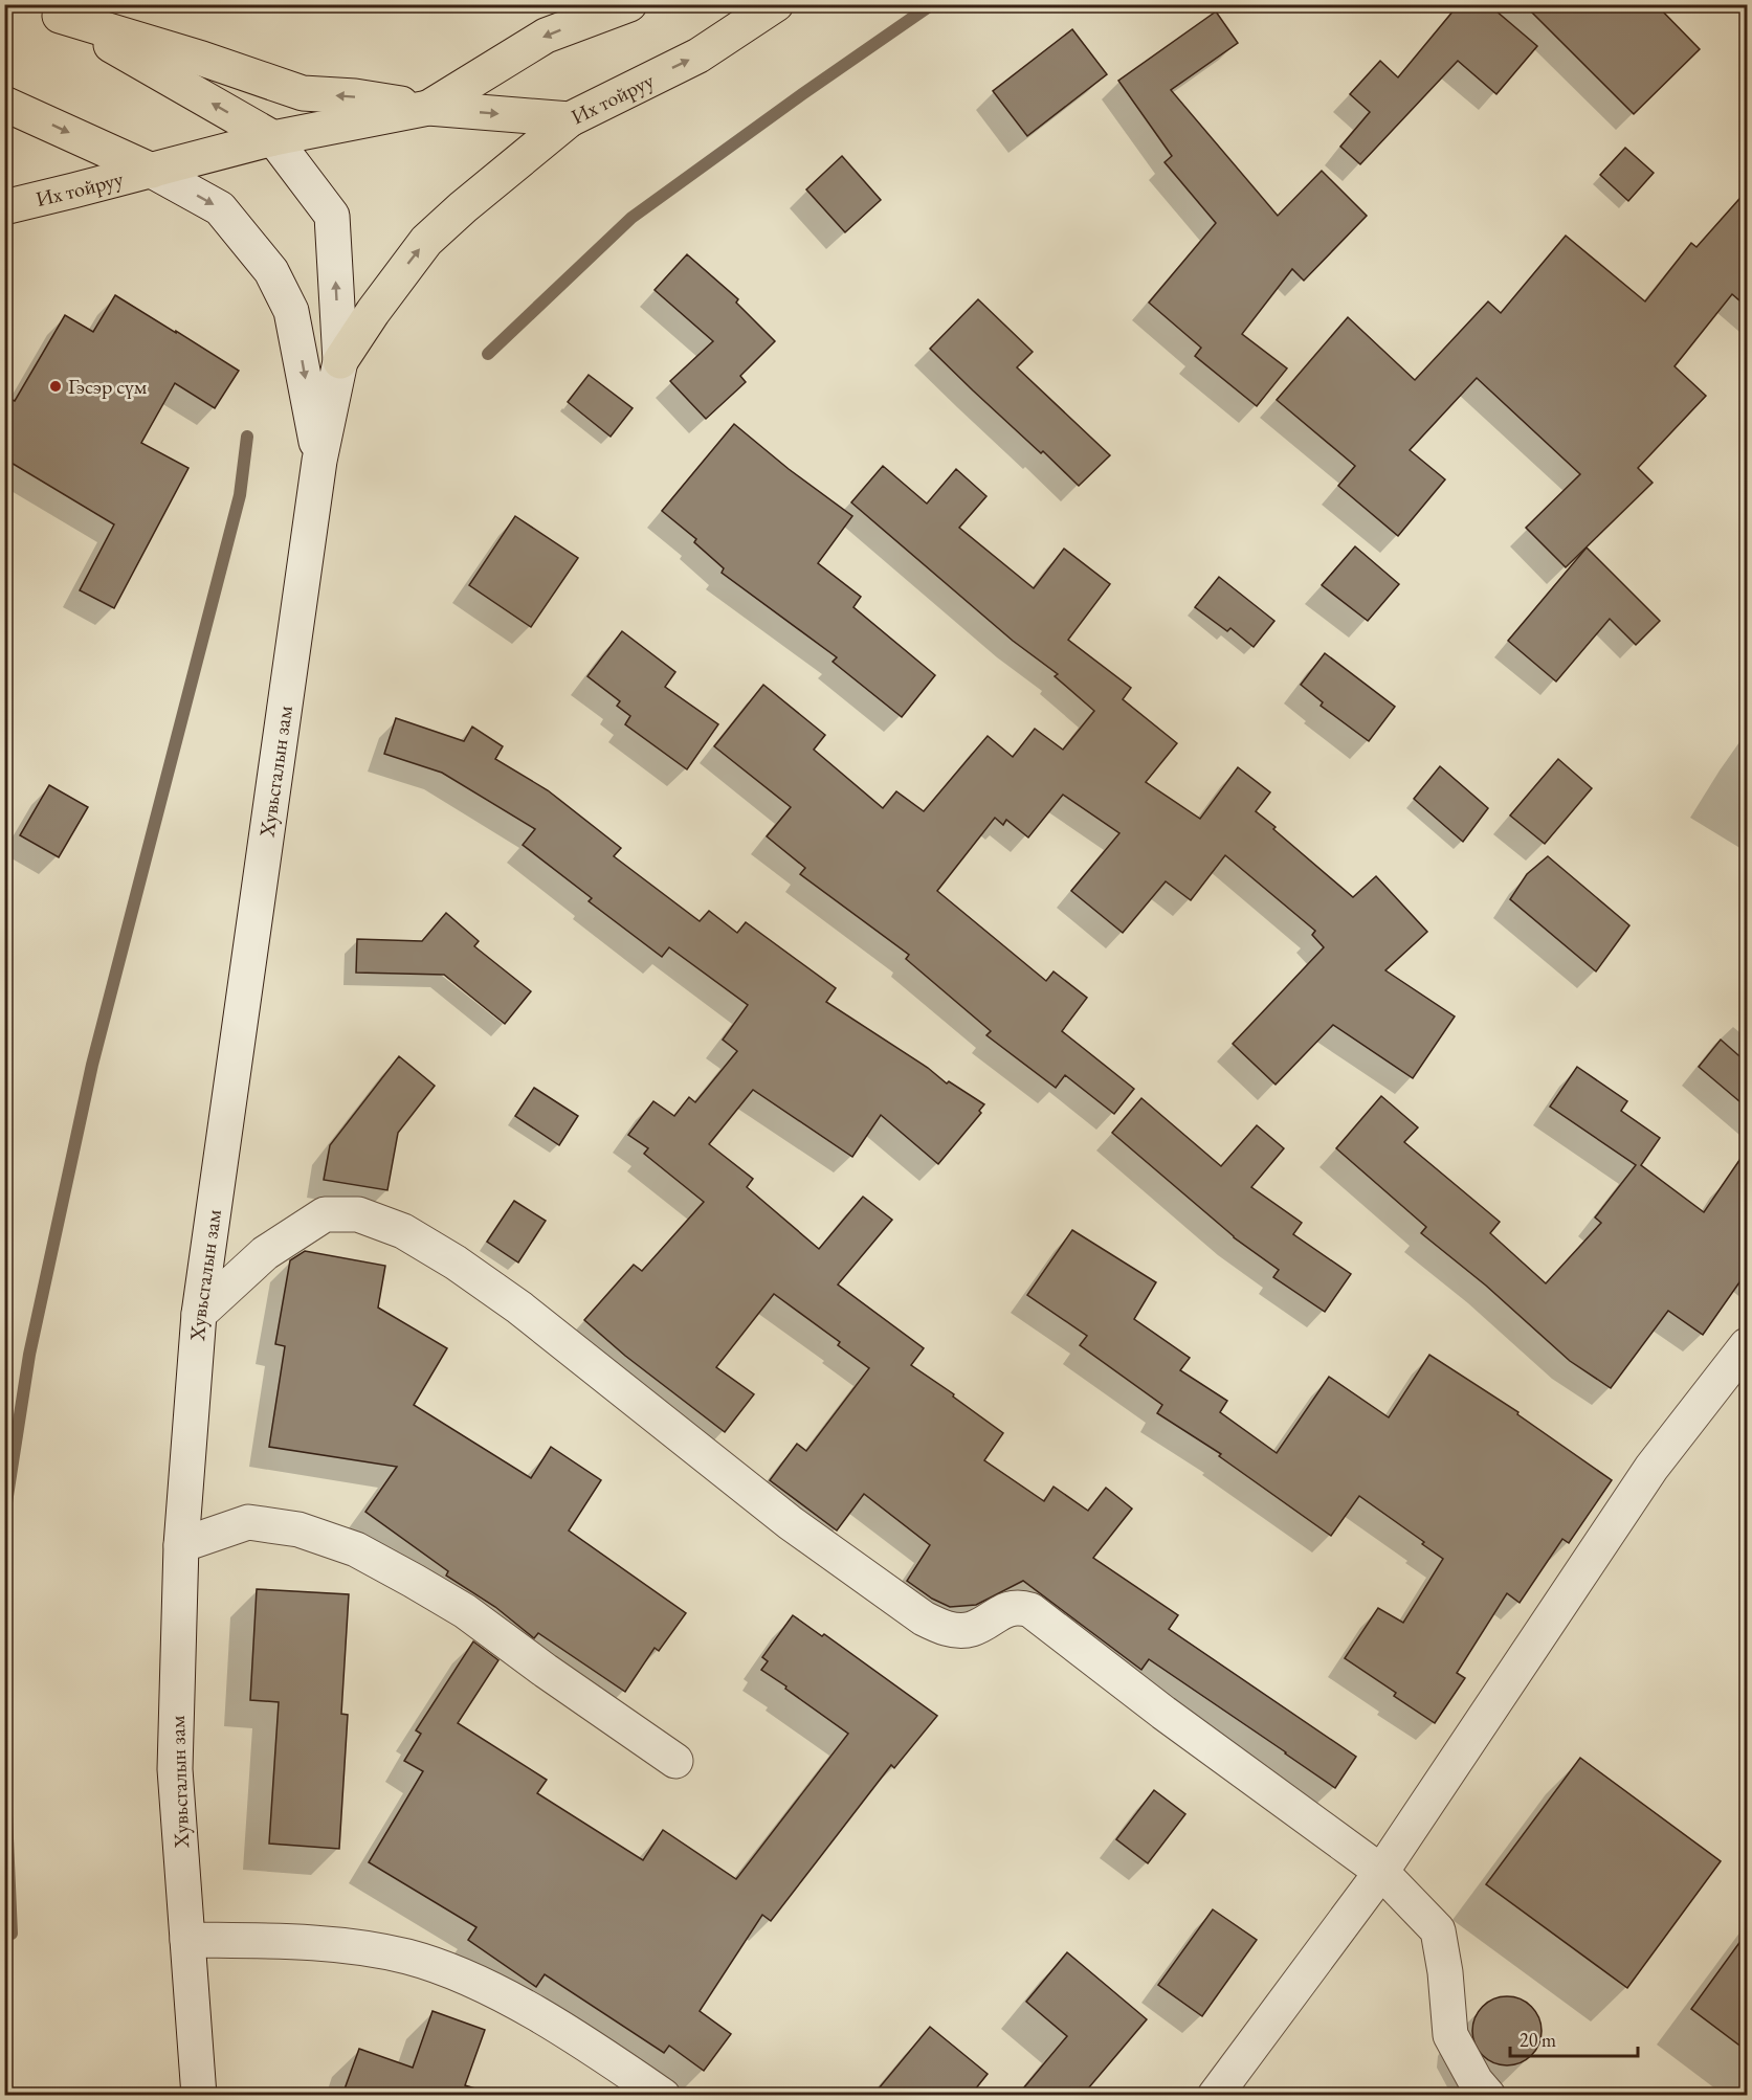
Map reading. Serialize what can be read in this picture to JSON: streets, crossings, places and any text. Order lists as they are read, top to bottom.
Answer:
{
  "streets": {
    "main road": ["Их тойруу"],
    "street": ["Хувьсгалын зам"]
  },
  "places": ["Гэсэр сүм"],
  "scale_bar": "20 m"
}
